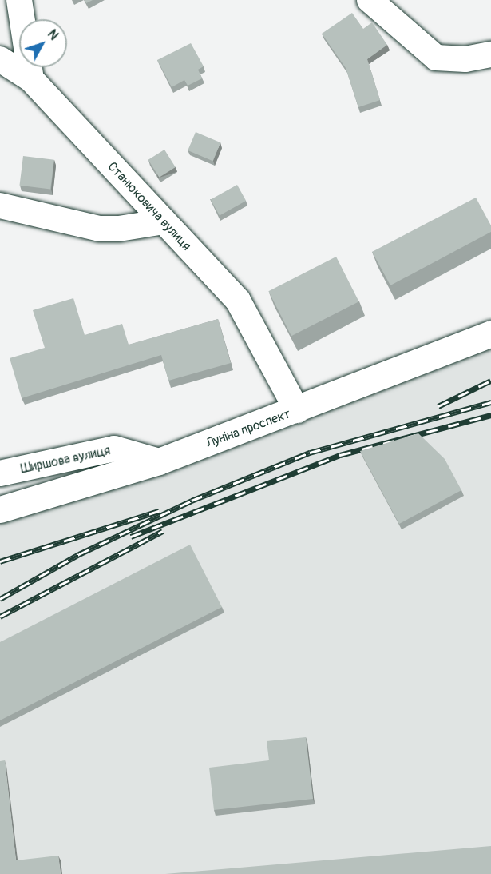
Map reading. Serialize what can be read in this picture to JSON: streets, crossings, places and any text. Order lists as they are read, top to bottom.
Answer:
{
  "streets": {
    "street": ["Станюковича вулиця", "Луніна проспект", "Ширшова вулиця"]
  },
  "crossings": [
    ["Станюковича вулиця", "Луніна проспект"],
    ["Луніна проспект", "Ширшова вулиця"]
  ],
  "north": "top right"
}
